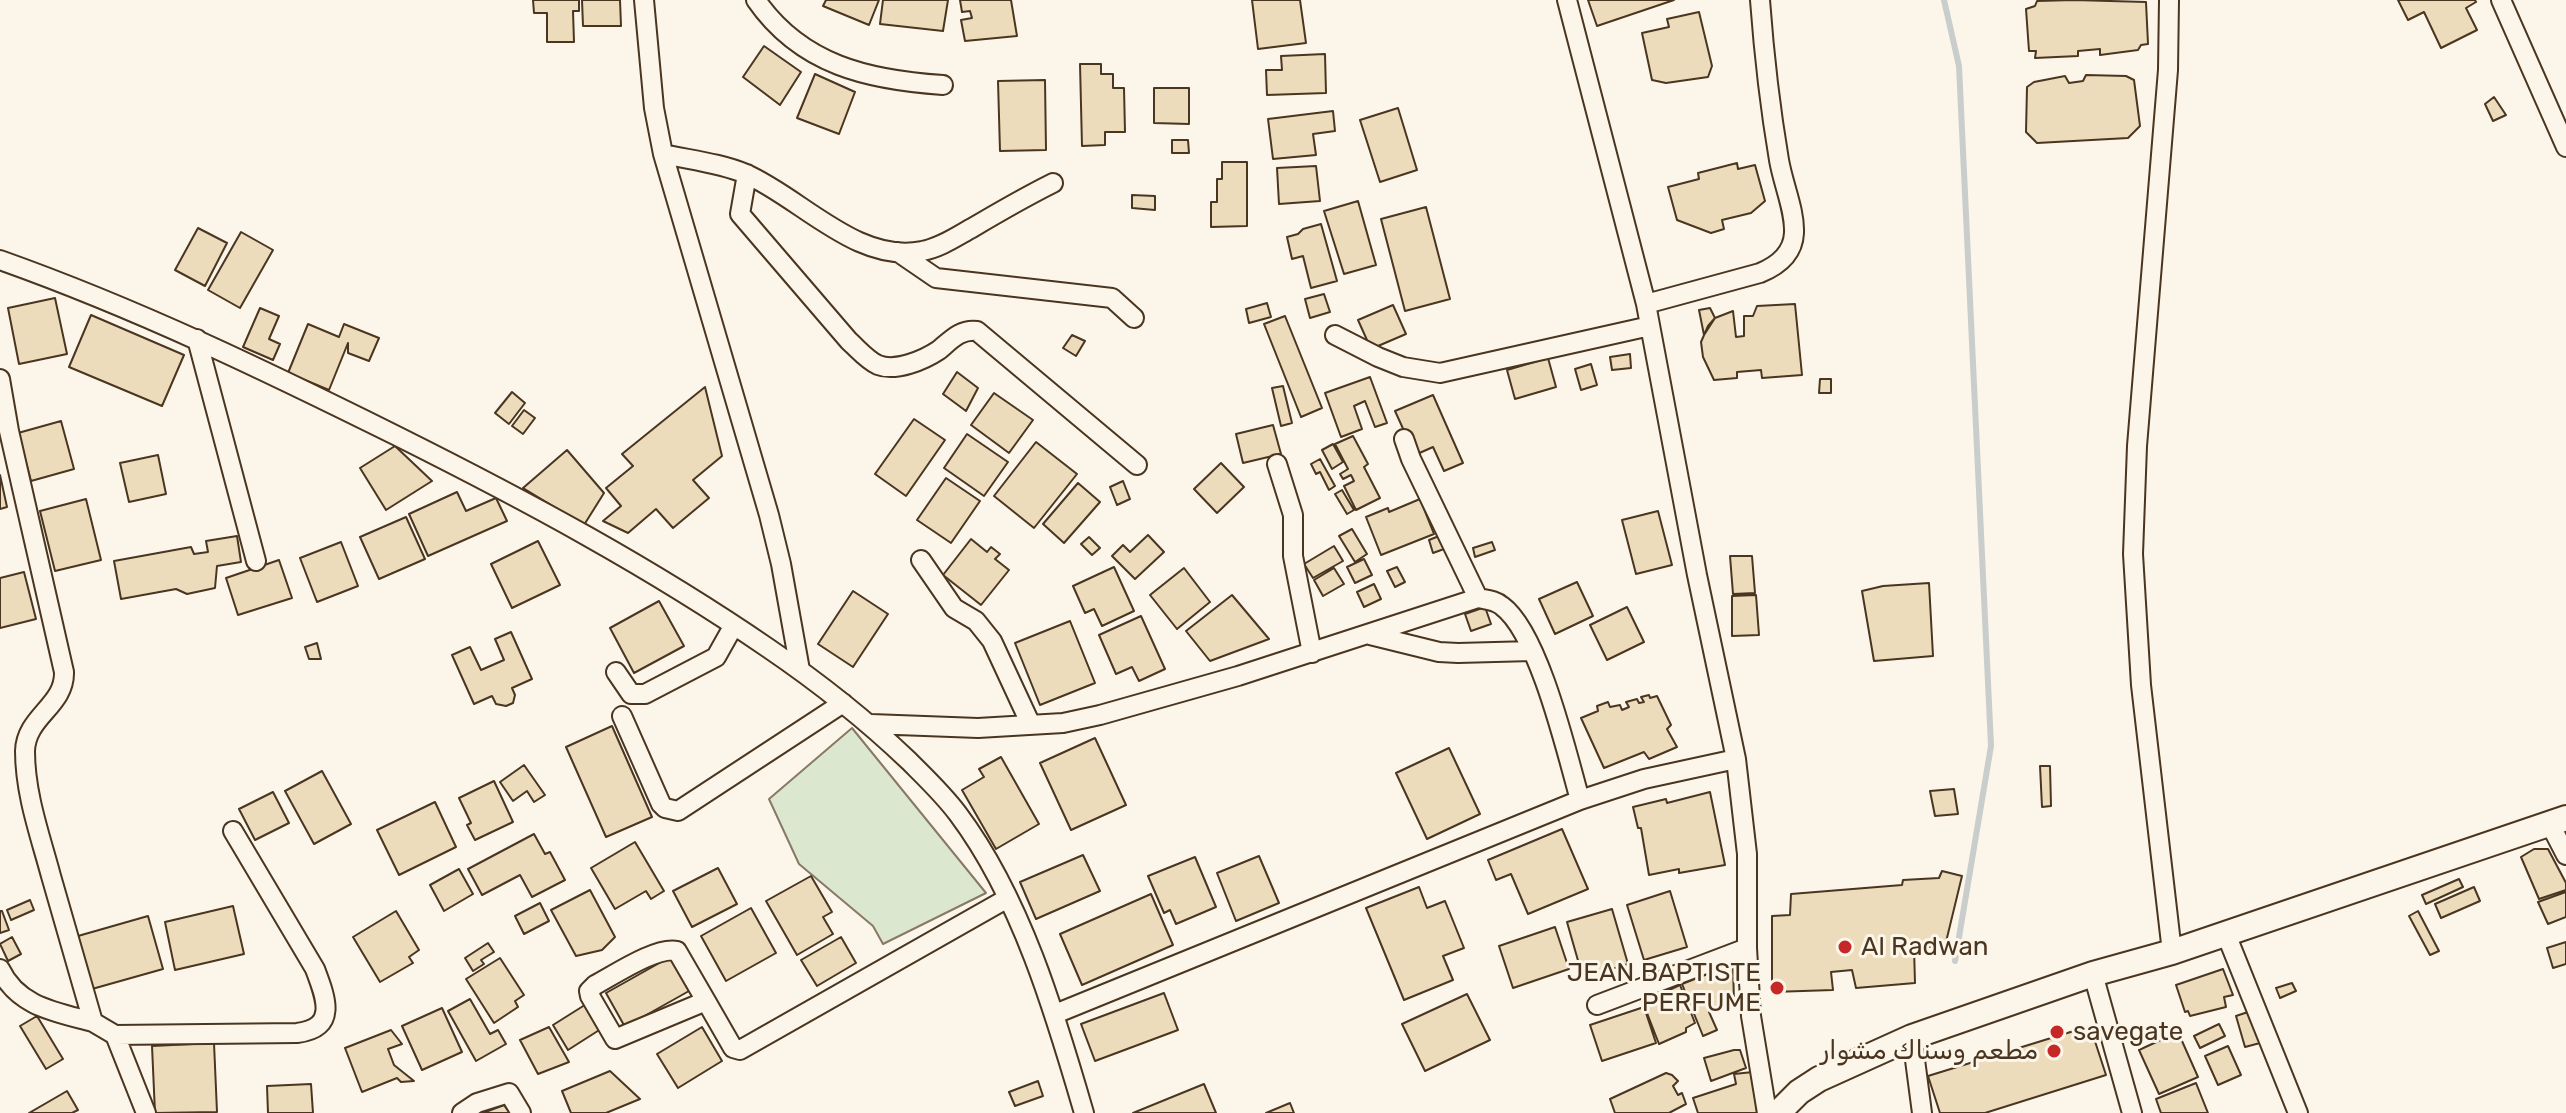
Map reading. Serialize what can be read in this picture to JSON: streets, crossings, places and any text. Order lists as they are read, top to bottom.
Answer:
{
  "places": [
    "Al Radwan",
    "JEAN BAPTISTE PERFUME",
    "savegate",
    "مطعم وسناك مشوار"
  ]
}
